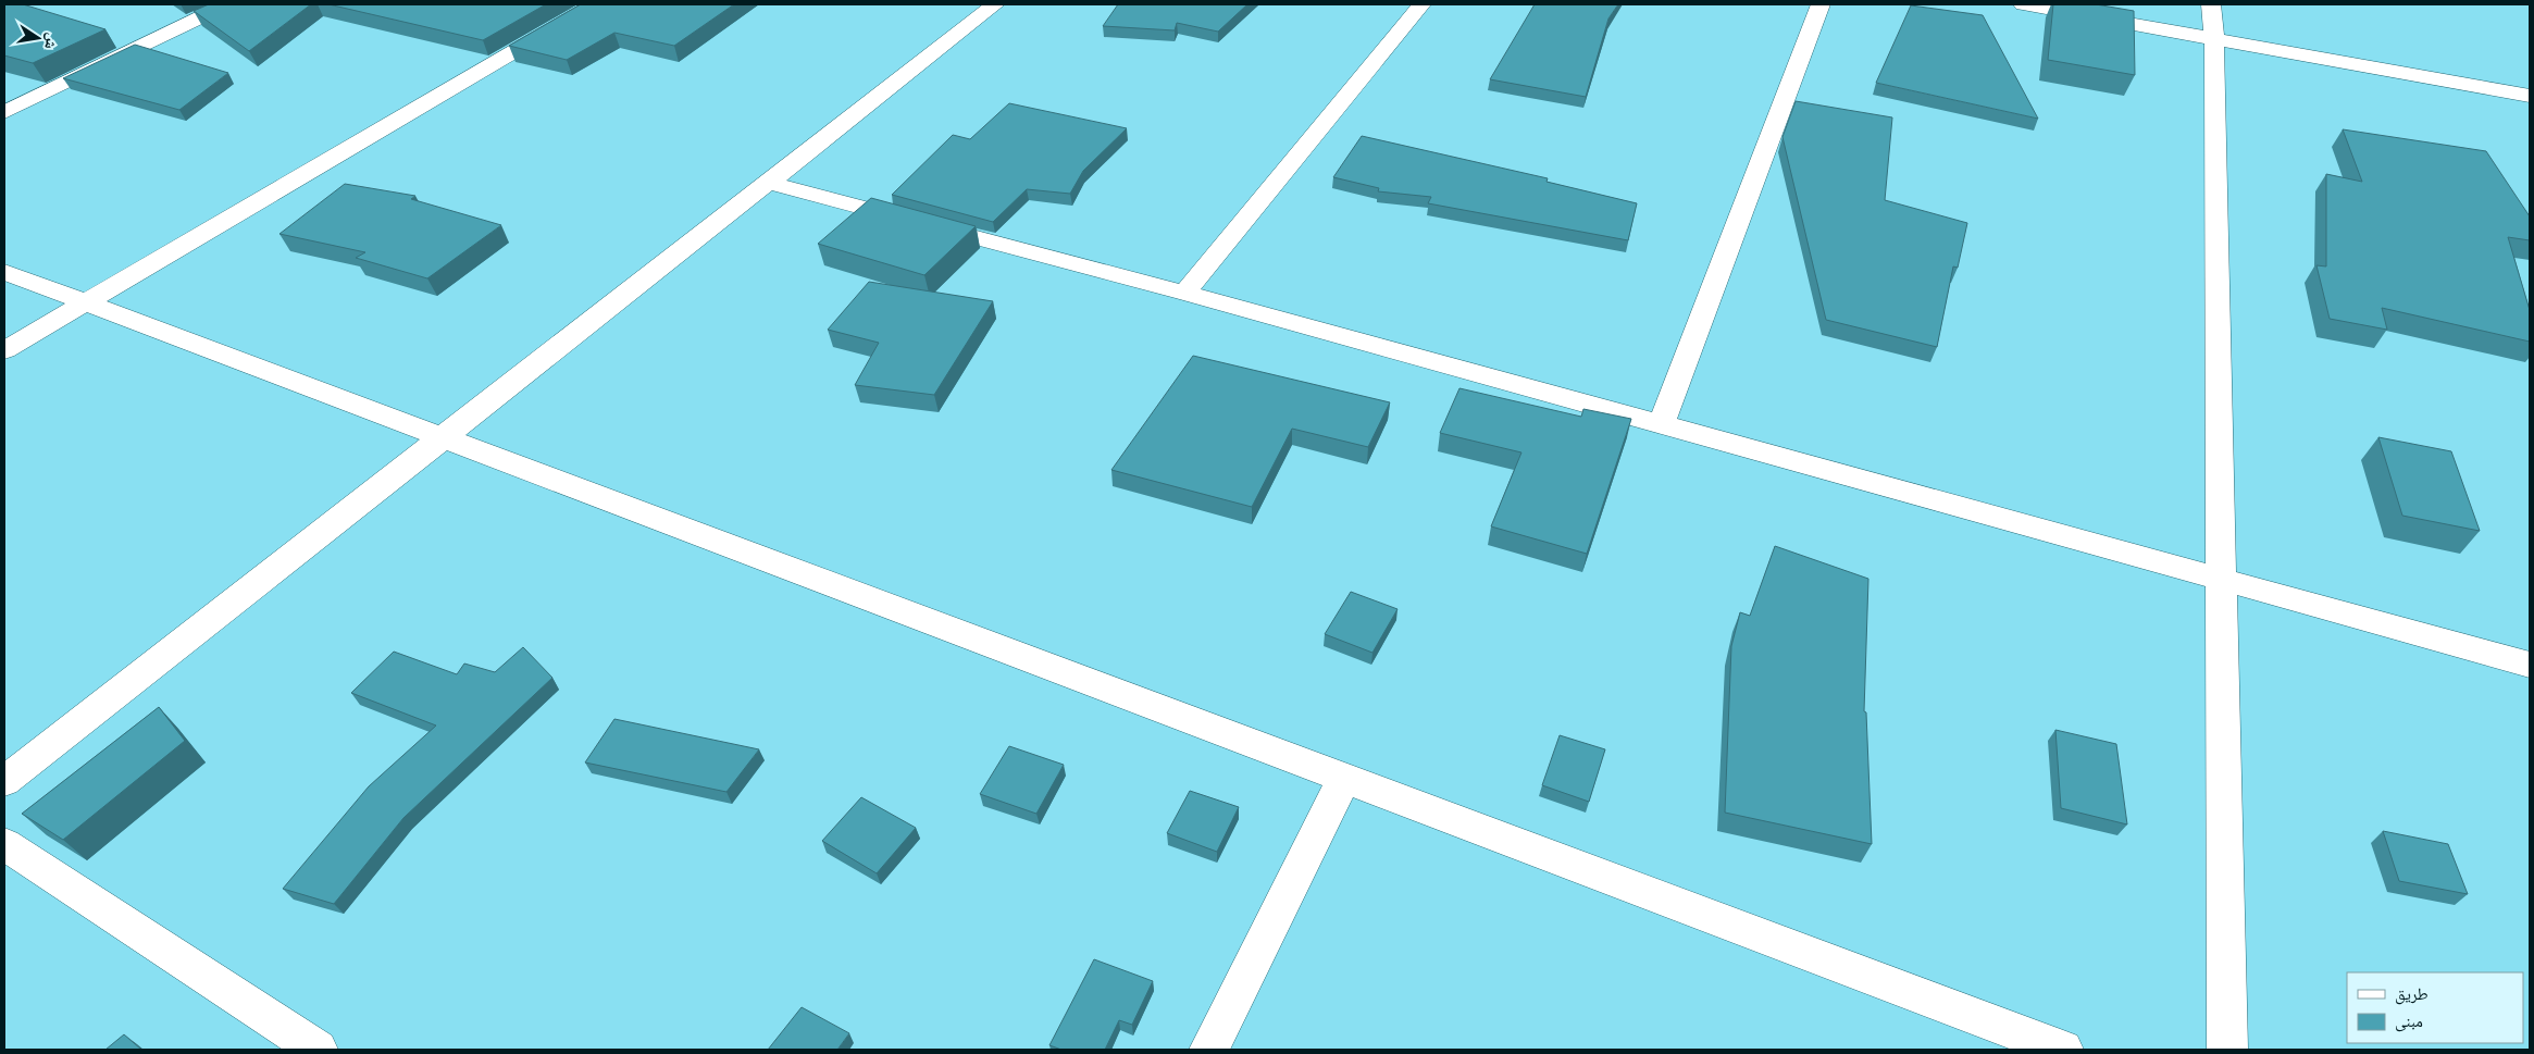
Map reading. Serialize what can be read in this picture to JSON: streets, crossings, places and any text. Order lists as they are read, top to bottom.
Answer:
{
  "legend": ["طريق", "مبنى"],
  "north": "right"
}
